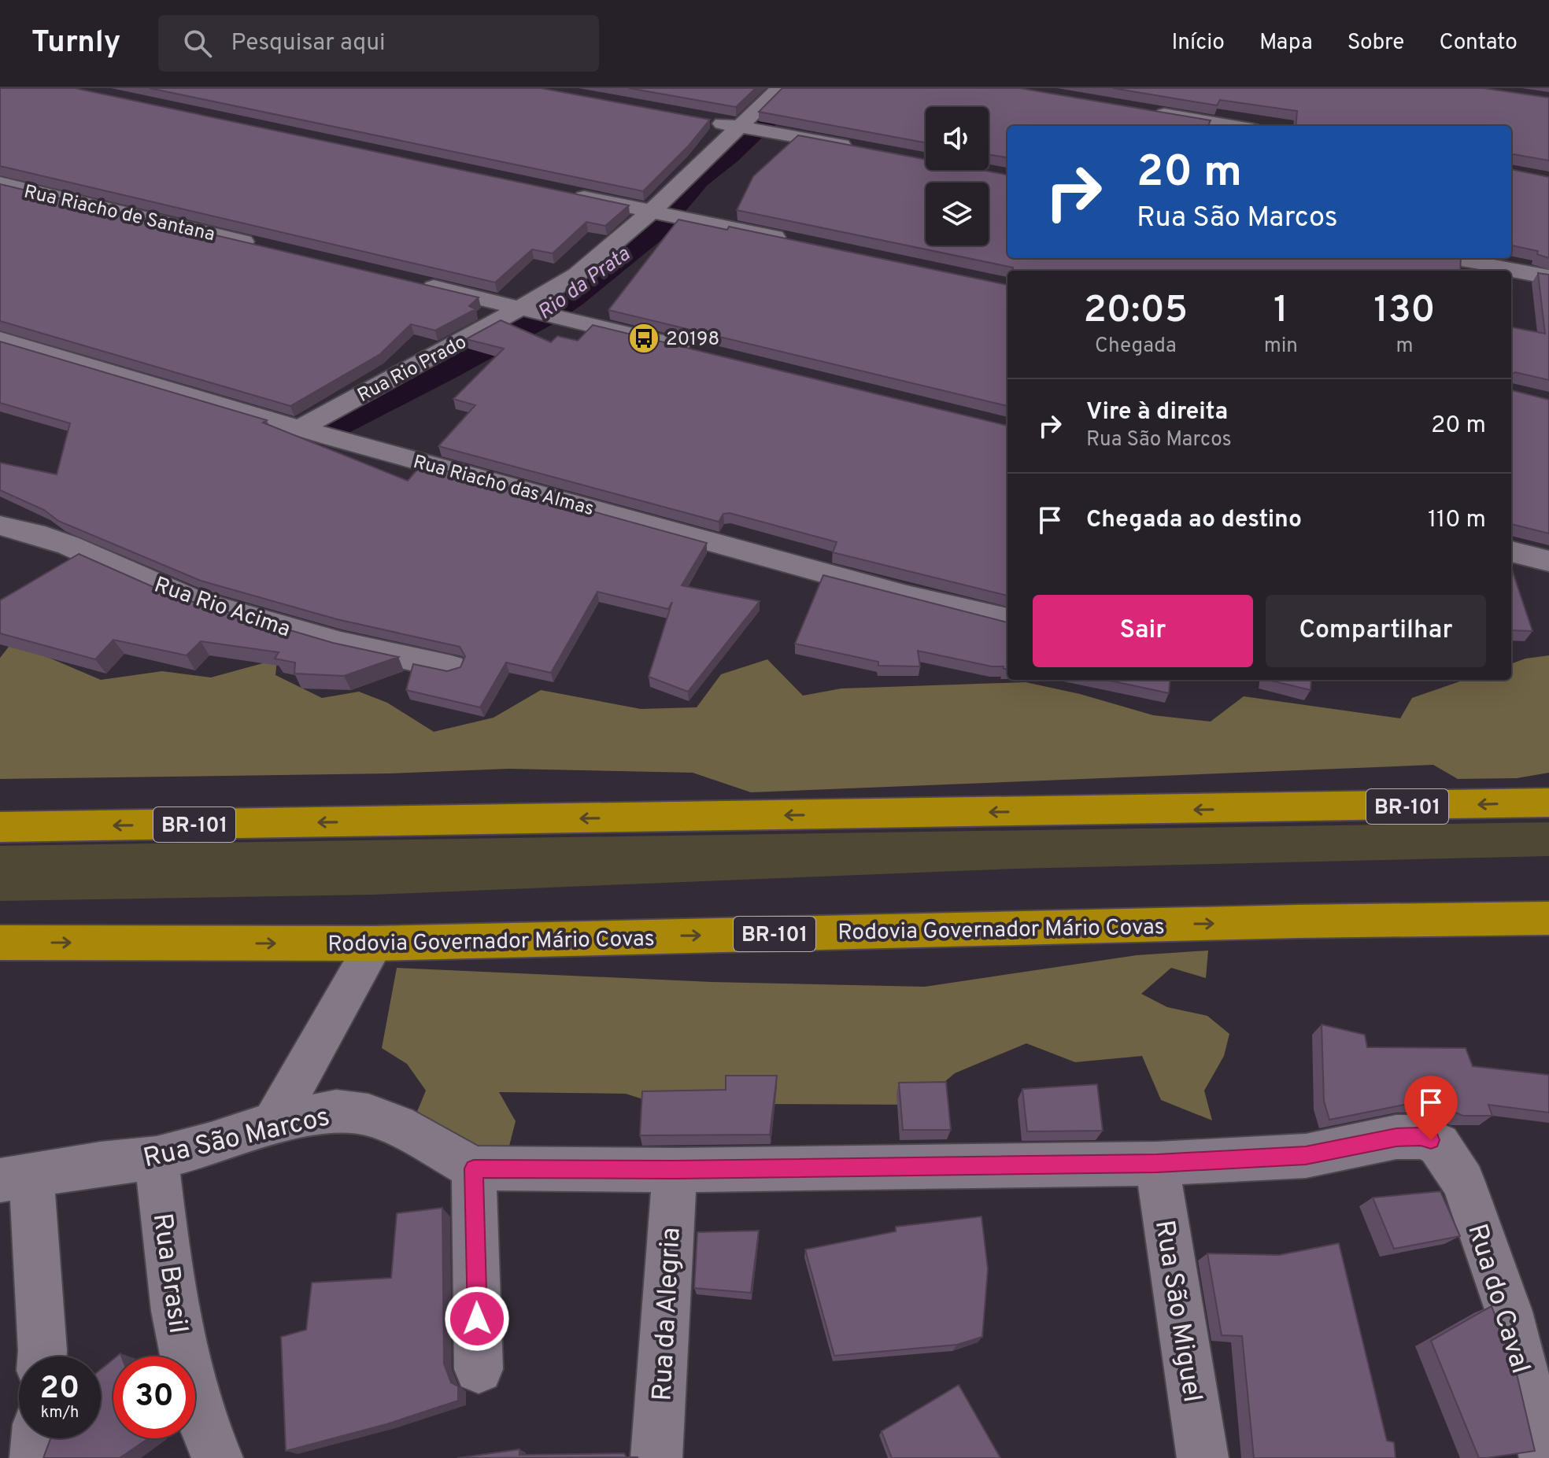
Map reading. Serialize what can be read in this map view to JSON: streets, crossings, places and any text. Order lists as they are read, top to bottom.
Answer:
{
  "streets": {
    "highway": ["BR-101", "Rodovia Governador Mário Covas"],
    "street": [
      "Rua Riacho de Santana",
      "Rua Rio Prado",
      "Rua Riacho das Almas",
      "Rua Rio Acima",
      "Rua São Marcos",
      "Rua Brasil",
      "Rua do Caval",
      "Rua São Miguel",
      "Rua da Alegria"
    ]
  },
  "crossings": [
    ["Rua Rio Prado", "Rua Riacho das Almas"],
    ["Rua São Marcos", "Rua Brasil"],
    ["Rua São Marcos", "Rua do Caval"],
    ["Rua São Marcos", "Rua São Miguel"],
    ["Rua São Marcos", "Rua da Alegria"]
  ],
  "water": ["Rio da Prata"],
  "places": {
    "bus stop": ["20198"]
  },
  "page": {
    "header": "Turnly",
    "search": "Pesquisar aqui",
    "nav": [
      "Início",
      "Mapa",
      "Sobre",
      "Contato"
    ],
    "turn": ["20 m", "Rua São Marcos"],
    "eta": [
      "20:05",
      "Chegada",
      "1",
      "min",
      "130",
      "m"
    ],
    "list": [
      {
        "name": "Vire à direita",
        "note": "Rua São Marcos",
        "value": "20 m"
      },
      {
        "name": "Chegada ao destino",
        "value": "110 m"
      }
    ],
    "buttons": ["Sair", "Compartilhar"],
    "speed": "20 km/h",
    "limit": "30"
  }
}
